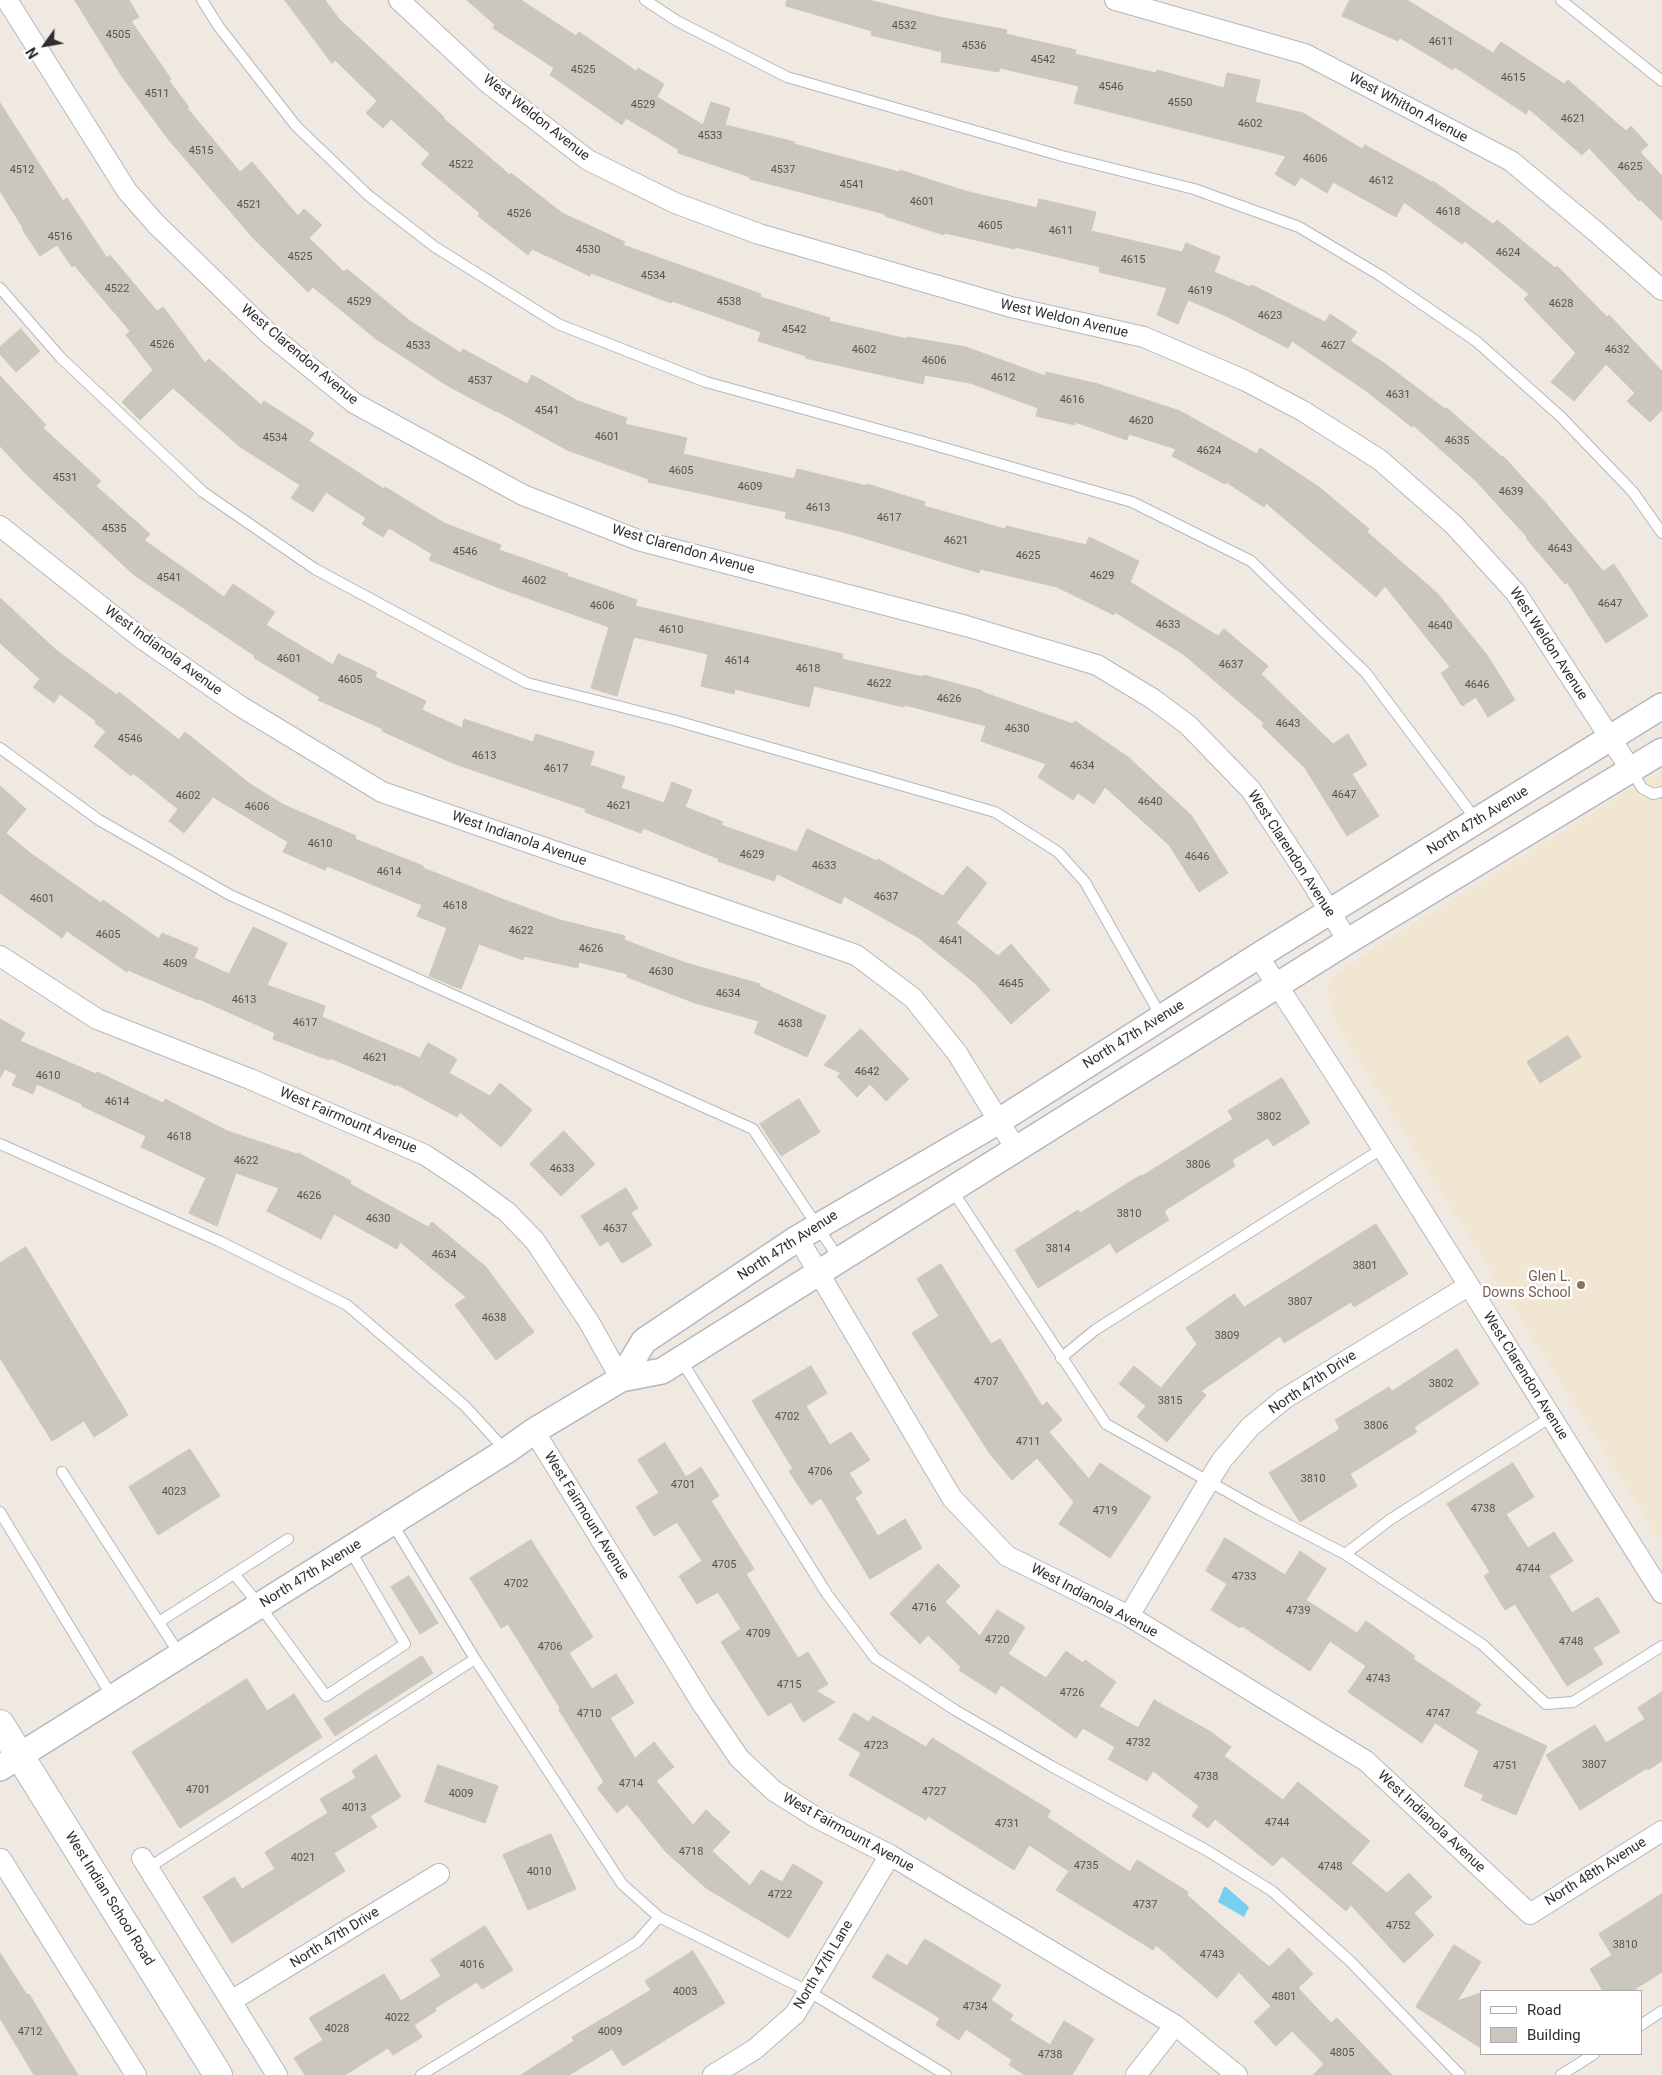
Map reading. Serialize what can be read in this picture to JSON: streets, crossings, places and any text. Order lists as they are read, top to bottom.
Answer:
{
  "streets": {
    "main road": ["West Indian School Road"],
    "street": [
      "West Whitton Avenue",
      "West Weldon Avenue",
      "West Clarendon Avenue",
      "West Indianola Avenue",
      "North 47th Avenue",
      "West Fairmount Avenue",
      "North 47th Drive",
      "North 48th Avenue",
      "North 47th Lane"
    ]
  },
  "crossings": [
    ["West Weldon Avenue", "North 47th Avenue"],
    ["West Clarendon Avenue", "North 47th Avenue"],
    ["West Clarendon Avenue", "North 47th Drive"],
    ["West Indianola Avenue", "North 47th Avenue"],
    ["West Indianola Avenue", "North 47th Drive"],
    ["West Indianola Avenue", "North 48th Avenue"],
    ["North 47th Avenue", "West Fairmount Avenue"],
    ["North 47th Avenue", "West Indian School Road"],
    ["West Fairmount Avenue", "North 47th Lane"]
  ],
  "places": ["Glen L. Downs School"],
  "house_numbers": [
    "4532",
    "4505",
    "4611",
    "4536",
    "4542",
    "4525",
    "4615",
    "4546",
    "4511",
    "4550",
    "4529",
    "4621",
    "4602",
    "4533",
    "4515",
    "4606",
    "4522",
    "4625",
    "4512",
    "4537",
    "4612",
    "4541",
    "4601",
    "4521",
    "4618",
    "4526",
    "4605",
    "4611",
    "4516",
    "4530",
    "4624",
    "4525",
    "4615",
    "4534",
    "4522",
    "4619",
    "4529",
    "4538",
    "4628",
    "4623",
    "4542",
    "4526",
    "4533",
    "4627",
    "4602",
    "4632",
    "4606",
    "4612",
    "4537",
    "4631",
    "4616",
    "4541",
    "4620",
    "4601",
    "4534",
    "4635",
    "4624",
    "4605",
    "4531",
    "4609",
    "4639",
    "4613",
    "4617",
    "4535",
    "4621",
    "4643",
    "4546",
    "4625",
    "4629",
    "4541",
    "4602",
    "4647",
    "4606",
    "4633",
    "4640",
    "4610",
    "4601",
    "4614",
    "4637",
    "4618",
    "4605",
    "4622",
    "4646",
    "4626",
    "4643",
    "4630",
    "4546",
    "4613",
    "4634",
    "4617",
    "4647",
    "4602",
    "4640",
    "4621",
    "4606",
    "4610",
    "4629",
    "4646",
    "4633",
    "4614",
    "4637",
    "4601",
    "4618",
    "4622",
    "4605",
    "4641",
    "4626",
    "4609",
    "4630",
    "4645",
    "4634",
    "4613",
    "4617",
    "4638",
    "4621",
    "4642",
    "4610",
    "4614",
    "3802",
    "4618",
    "4622",
    "3806",
    "4633",
    "4626",
    "3810",
    "4630",
    "4637",
    "3814",
    "4634",
    "3801",
    "3807",
    "4638",
    "3809",
    "4707",
    "3802",
    "3815",
    "4702",
    "3806",
    "4711",
    "4706",
    "3810",
    "4701",
    "4023",
    "4738",
    "4719",
    "4705",
    "4744",
    "4733",
    "4702",
    "4716",
    "4739",
    "4709",
    "4720",
    "4748",
    "4706",
    "4743",
    "4715",
    "4726",
    "4710",
    "4747",
    "4732",
    "4723",
    "3807",
    "4751",
    "4738",
    "4714",
    "4701",
    "4727",
    "4009",
    "4013",
    "4744",
    "4731",
    "4718",
    "4021",
    "4735",
    "4748",
    "4010",
    "4722",
    "4737",
    "4752",
    "3810",
    "4743",
    "4016",
    "4003",
    "4801",
    "4734",
    "4022",
    "4028",
    "4712",
    "4009",
    "4805",
    "4738"
  ],
  "legend": ["Road", "Building"],
  "north": "bottom left"
}
